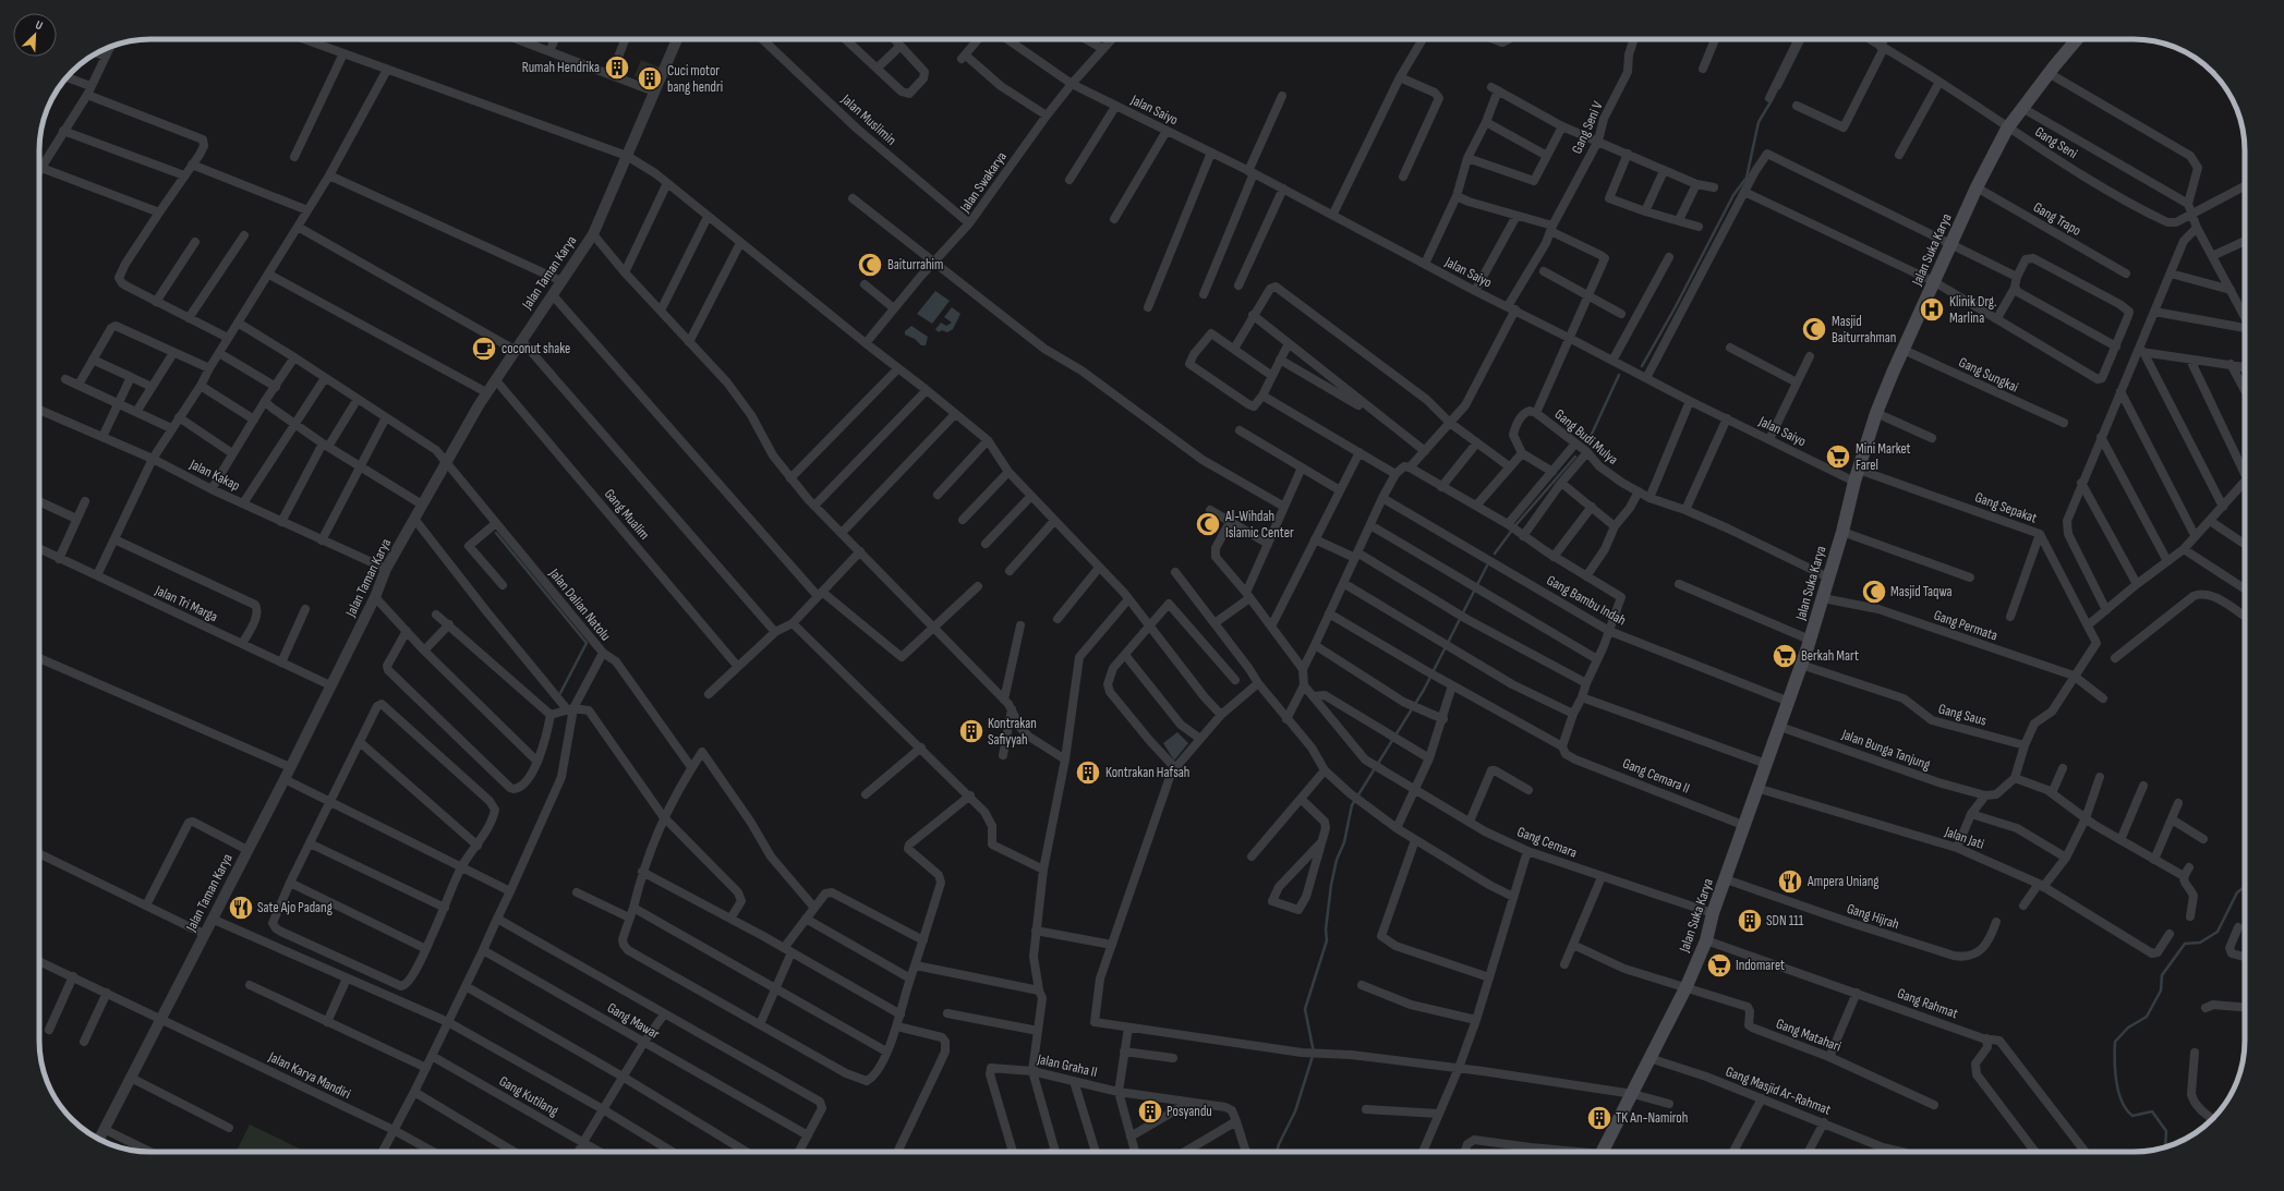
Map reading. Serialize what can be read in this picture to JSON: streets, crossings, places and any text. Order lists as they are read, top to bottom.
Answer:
{
  "streets": {
    "main road": ["Jalan Suka Karya"],
    "street": [
      "Jalan Saiyo",
      "Jalan Muslimin",
      "Gang Seni V",
      "Gang Seni",
      "Jalan Swakarya",
      "Gang Trapo",
      "Jalan Taman Karya",
      "Gang Sungkai",
      "Gang Budi Mulya",
      "Jalan Kakap",
      "Gang Sepakat",
      "Gang Mualim",
      "Gang Bambu Indah",
      "Jalan Tri Marga",
      "Jalan Dalian Natolu",
      "Gang Permata",
      "Gang Saus",
      "Jalan Bunga Tanjung",
      "Gang Cemara II",
      "Jalan Jati",
      "Gang Cemara",
      "Gang Hijrah",
      "Gang Rahmat",
      "Gang Mawar",
      "Gang Matahari",
      "Jalan Graha II",
      "Jalan Karya Mandiri",
      "Gang Masjid Ar-Rahmat",
      "Gang Kutilang"
    ]
  },
  "crossings": [
    ["Jalan Saiyo", "Gang Seni V"],
    ["Jalan Saiyo", "Jalan Swakarya"],
    ["Jalan Saiyo", "Jalan Suka Karya"],
    ["Jalan Saiyo", "Gang Budi Mulya"],
    ["Jalan Saiyo", "Gang Sepakat"],
    ["Jalan Muslimin", "Jalan Swakarya"],
    ["Gang Seni V", "Gang Budi Mulya"],
    ["Gang Seni", "Jalan Suka Karya"],
    ["Gang Trapo", "Jalan Suka Karya"],
    ["Jalan Suka Karya", "Gang Sungkai"],
    ["Jalan Suka Karya", "Gang Budi Mulya"],
    ["Jalan Suka Karya", "Gang Sepakat"],
    ["Jalan Suka Karya", "Gang Bambu Indah"],
    ["Jalan Suka Karya", "Gang Permata"],
    ["Jalan Suka Karya", "Gang Saus"],
    ["Jalan Suka Karya", "Jalan Bunga Tanjung"],
    ["Jalan Suka Karya", "Gang Cemara II"],
    ["Jalan Suka Karya", "Jalan Jati"],
    ["Jalan Suka Karya", "Gang Cemara"],
    ["Jalan Suka Karya", "Gang Hijrah"],
    ["Jalan Suka Karya", "Gang Rahmat"],
    ["Jalan Suka Karya", "Gang Matahari"],
    ["Jalan Suka Karya", "Gang Masjid Ar-Rahmat"],
    ["Jalan Taman Karya", "Jalan Kakap"],
    ["Jalan Taman Karya", "Gang Mualim"],
    ["Jalan Taman Karya", "Jalan Tri Marga"],
    ["Jalan Taman Karya", "Jalan Dalian Natolu"],
    ["Jalan Taman Karya", "Jalan Karya Mandiri"],
    ["Gang Sepakat", "Gang Permata"]
  ],
  "places": {
    "building": [
      "Rumah Hendrika",
      "Cuci motor bang hendri",
      "Kontrakan Safiyyah",
      "Kontrakan Hafsah",
      "SDN 111",
      "Posyandu",
      "TK An-Namiroh"
    ],
    "mosque": [
      "Baiturrahim",
      "Masjid Baiturrahman",
      "Al-Wihdah Islamic Center",
      "Masjid Taqwa"
    ],
    "hospital": ["Klinik Drg. Marlina"],
    "cafe": ["coconut shake"],
    "supermarket": ["Mini Market Farel", "Berkah Mart", "Indomaret"],
    "restaurant": ["Ampera Uniang", "Sate Ajo Padang"]
  },
  "north": "top right"
}
